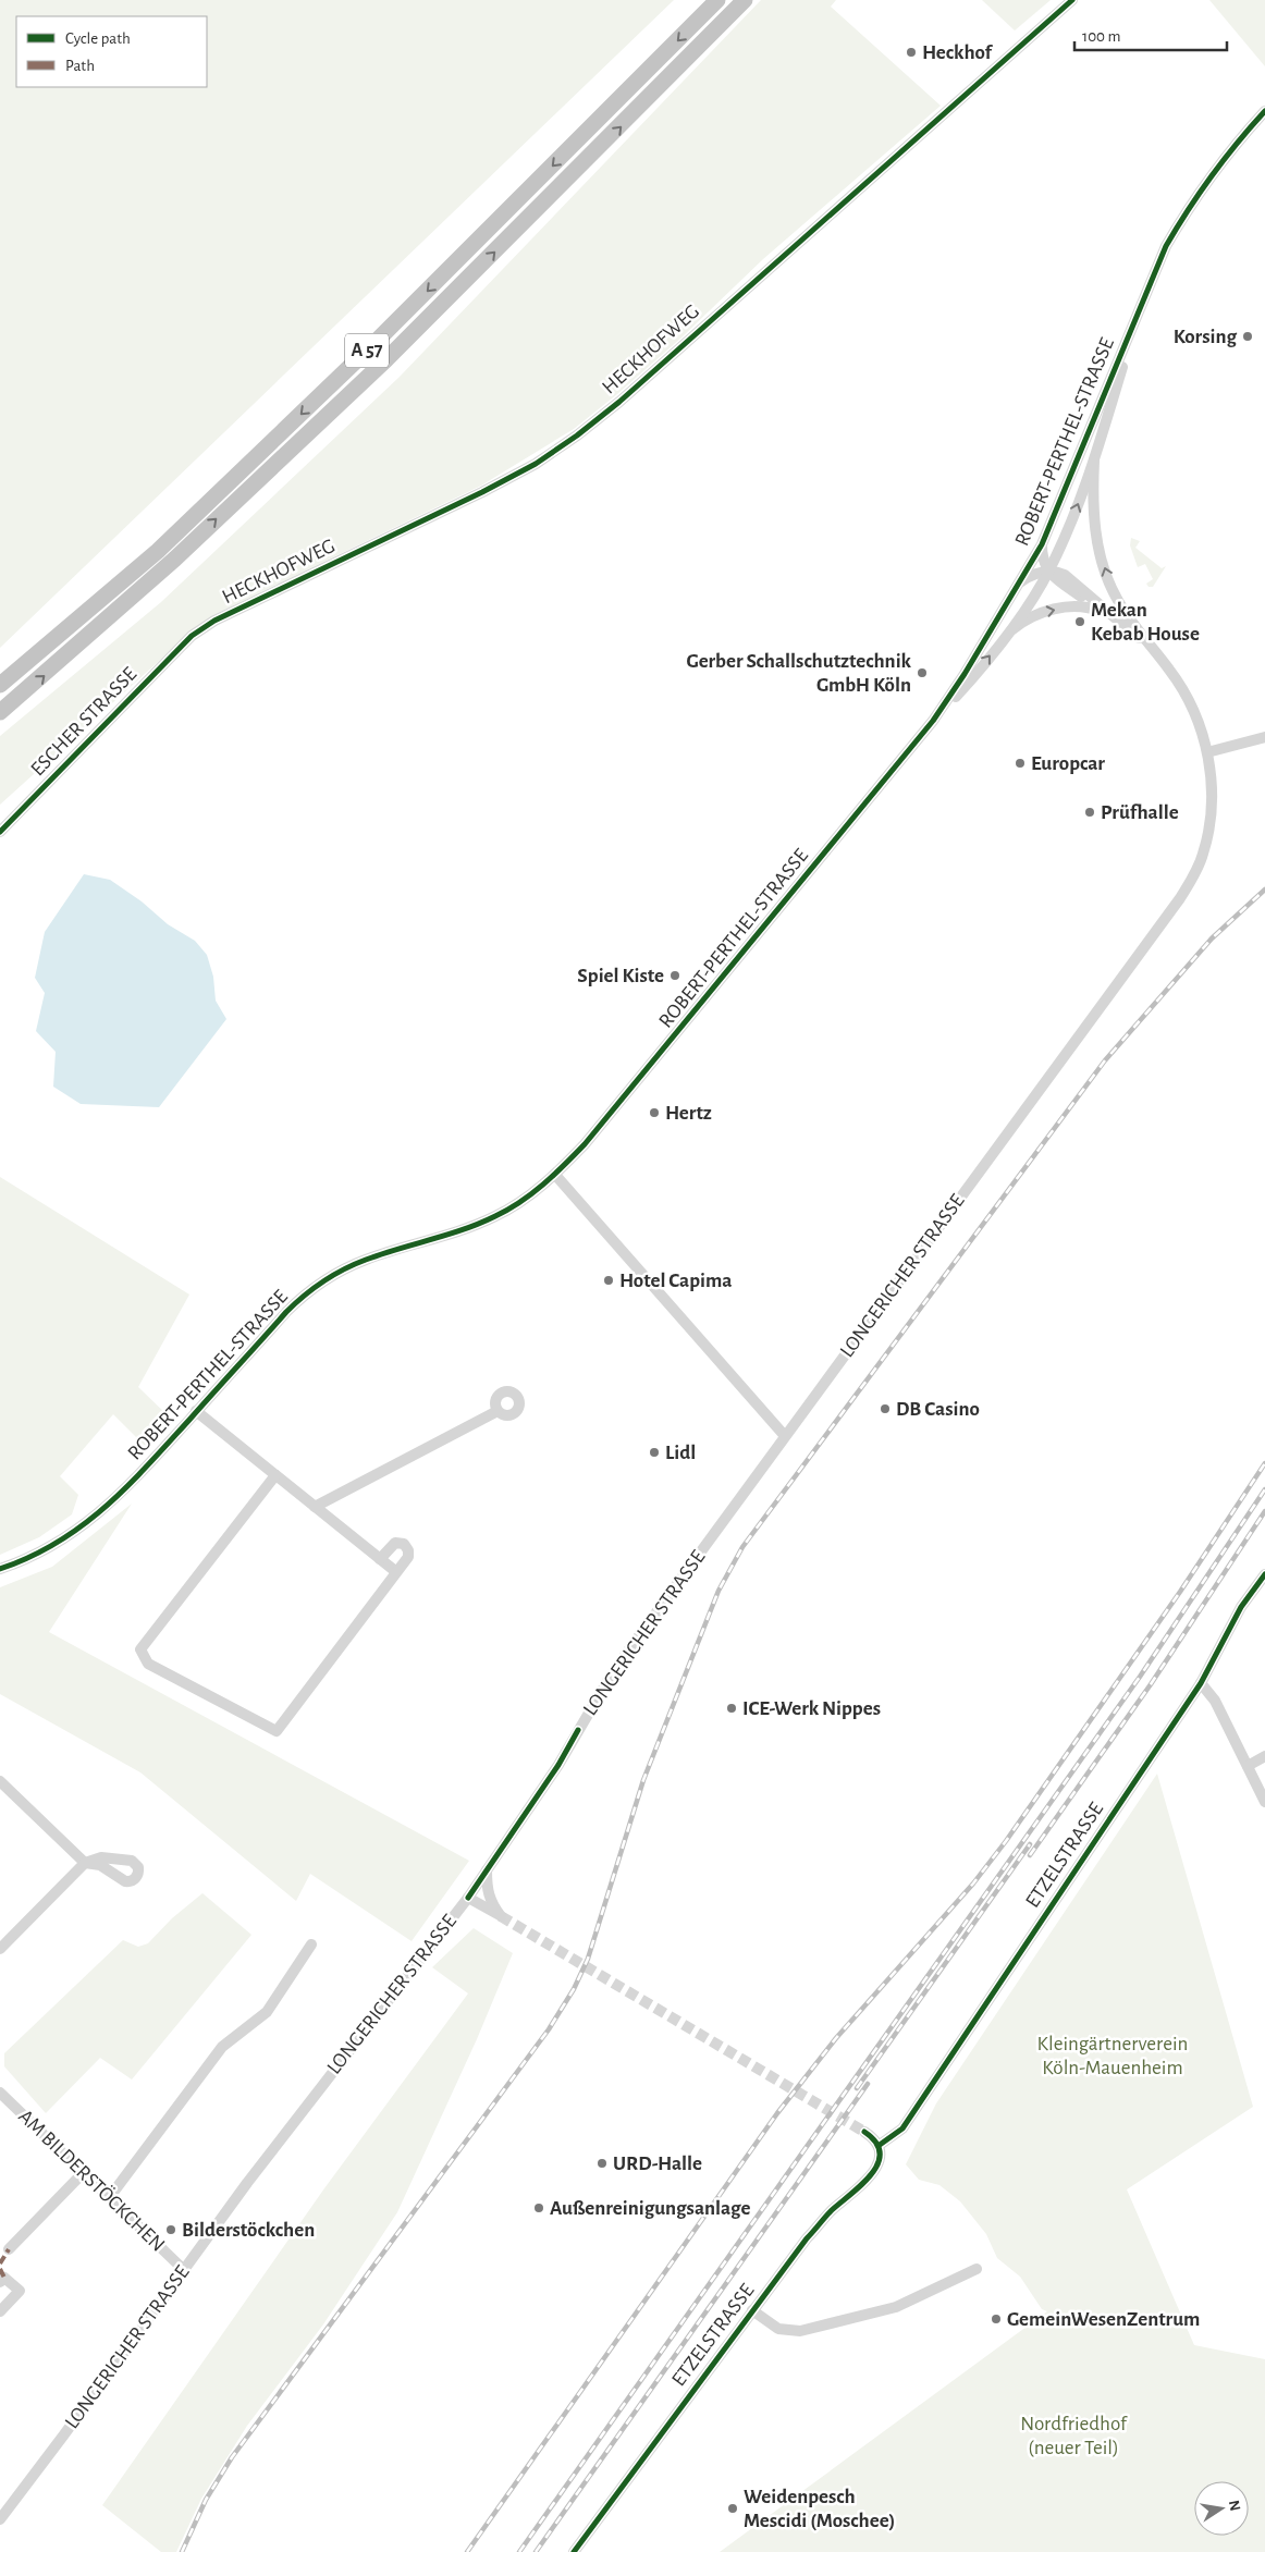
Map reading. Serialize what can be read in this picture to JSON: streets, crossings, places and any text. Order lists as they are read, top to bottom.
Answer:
{
  "streets": {
    "highway": ["A 57"],
    "street": [
      "HECKHOFWEG",
      "ROBERT-PERTHEL-STRASSE",
      "ESCHER STRASSE",
      "LONGERICHER STRASSE",
      "ETZELSTRASSE",
      "AM BILDERSTÖCKCHEN"
    ]
  },
  "crossings": [
    ["HECKHOFWEG", "ESCHER STRASSE"],
    ["ROBERT-PERTHEL-STRASSE", "LONGERICHER STRASSE"],
    ["LONGERICHER STRASSE", "AM BILDERSTÖCKCHEN"]
  ],
  "parks": ["Kleingärtnerverein Köln-Mauenheim", "Nordfriedhof (neuer Teil)"],
  "places": [
    "Heckhof",
    "Korsing",
    "Mekan Kebab House",
    "Gerber Schallschutztechnik GmbH Köln",
    "Europcar",
    "Prüfhalle",
    "Spiel Kiste",
    "Hertz",
    "Hotel Capima",
    "DB Casino",
    "Lidl",
    "ICE-Werk Nippes",
    "URD-Halle",
    "Außenreinigungsanlage",
    "Bilderstöckchen",
    "GemeinWesenZentrum",
    "Weidenpesch Mescidi (Moschee)"
  ],
  "legend": ["Cycle path", "Path"],
  "scale_bar": "100 m",
  "north": "right"
}
